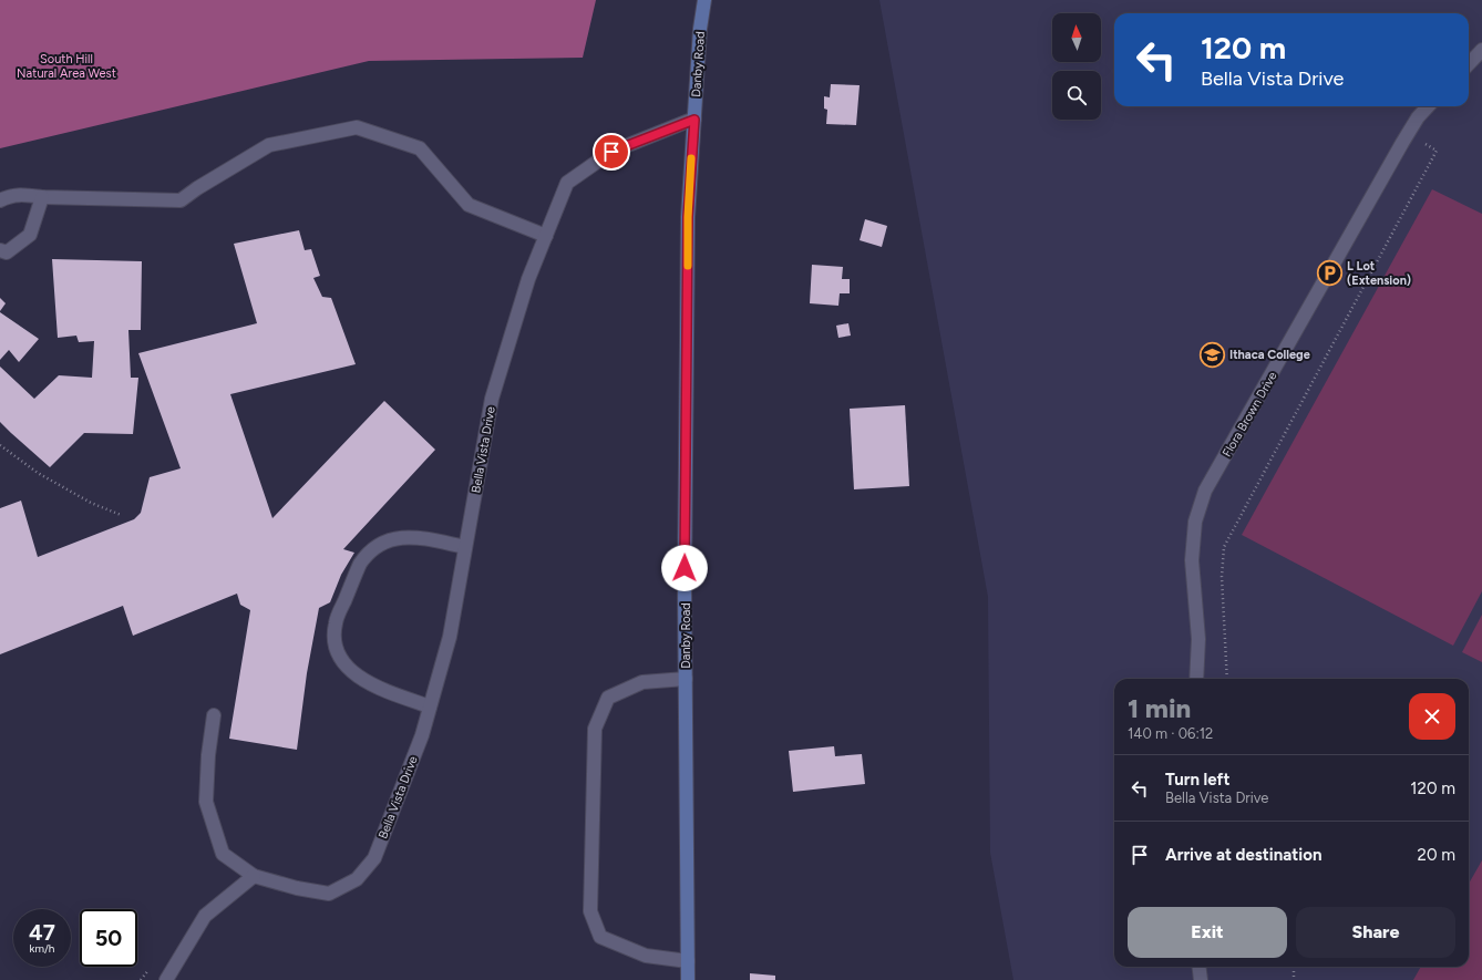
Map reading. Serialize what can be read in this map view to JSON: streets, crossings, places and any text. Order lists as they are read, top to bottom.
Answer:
{
  "streets": {
    "main road": ["Danby Road"],
    "street": ["Flora Brown Drive", "Bella Vista Drive"]
  },
  "crossings": [
    ["Danby Road", "Bella Vista Drive"]
  ],
  "parks": ["South Hill Natural Area West"],
  "places": {
    "parking": ["L Lot (Extension)"],
    "school or university": ["Ithaca College"]
  },
  "north": "top",
  "page": {
    "turn": ["120 m", "Bella Vista Drive"],
    "heading": ["1 min", "140 m · 06:12"],
    "list": [
      {
        "name": "Turn left",
        "note": "Bella Vista Drive",
        "value": "120 m"
      },
      {
        "name": "Arrive at destination",
        "value": "20 m"
      }
    ],
    "buttons": ["Exit", "Share"],
    "speed": "47 km/h",
    "limit": "50"
  }
}
